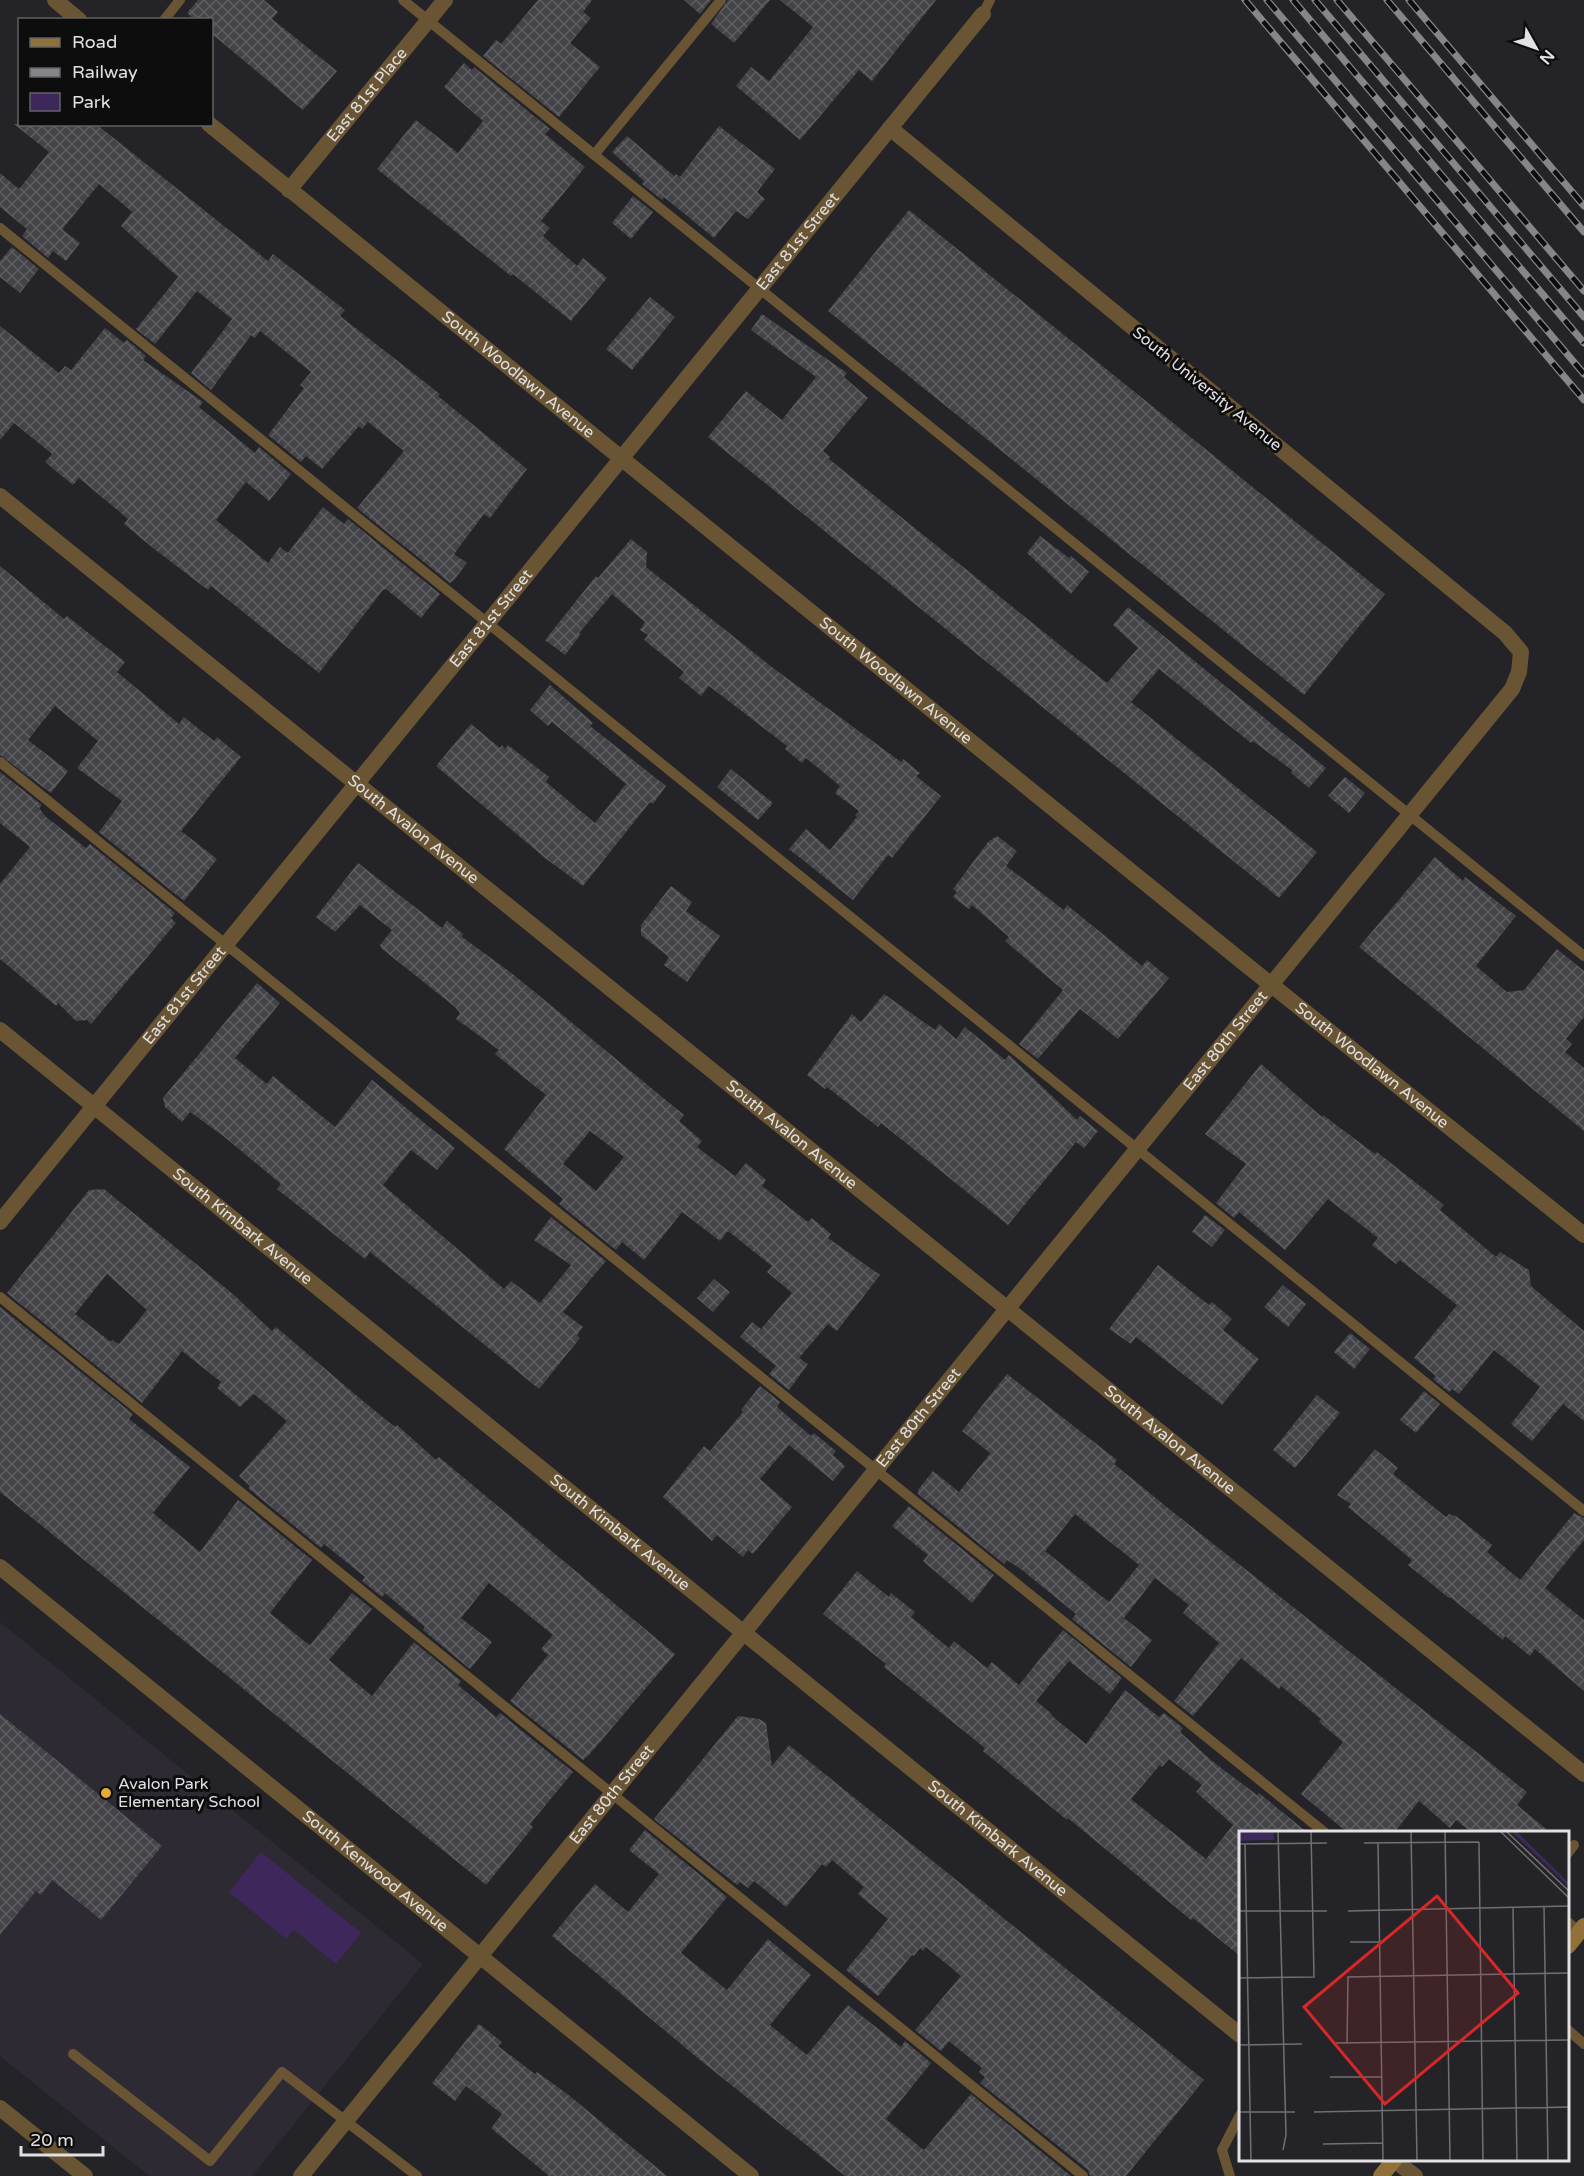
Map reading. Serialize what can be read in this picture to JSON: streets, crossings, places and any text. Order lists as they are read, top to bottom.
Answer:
{
  "streets": {
    "street": [
      "East 81st Place",
      "East 81st Street",
      "South Woodlawn Avenue",
      "South University Avenue",
      "South Avalon Avenue",
      "East 80th Street",
      "South Kimbark Avenue",
      "South Kenwood Avenue"
    ]
  },
  "crossings": [
    ["East 81st Place", "South Woodlawn Avenue"],
    ["East 81st Street", "South Woodlawn Avenue"],
    ["East 81st Street", "South University Avenue"],
    ["East 81st Street", "South Avalon Avenue"],
    ["East 81st Street", "South Kimbark Avenue"],
    ["South Woodlawn Avenue", "East 80th Street"],
    ["South University Avenue", "East 80th Street"],
    ["South Avalon Avenue", "East 80th Street"],
    ["East 80th Street", "South Kimbark Avenue"],
    ["East 80th Street", "South Kenwood Avenue"]
  ],
  "places": ["Avalon Park Elementary School"],
  "legend": ["Road", "Railway", "Park"],
  "scale_bar": "20 m",
  "north": "bottom right"
}
